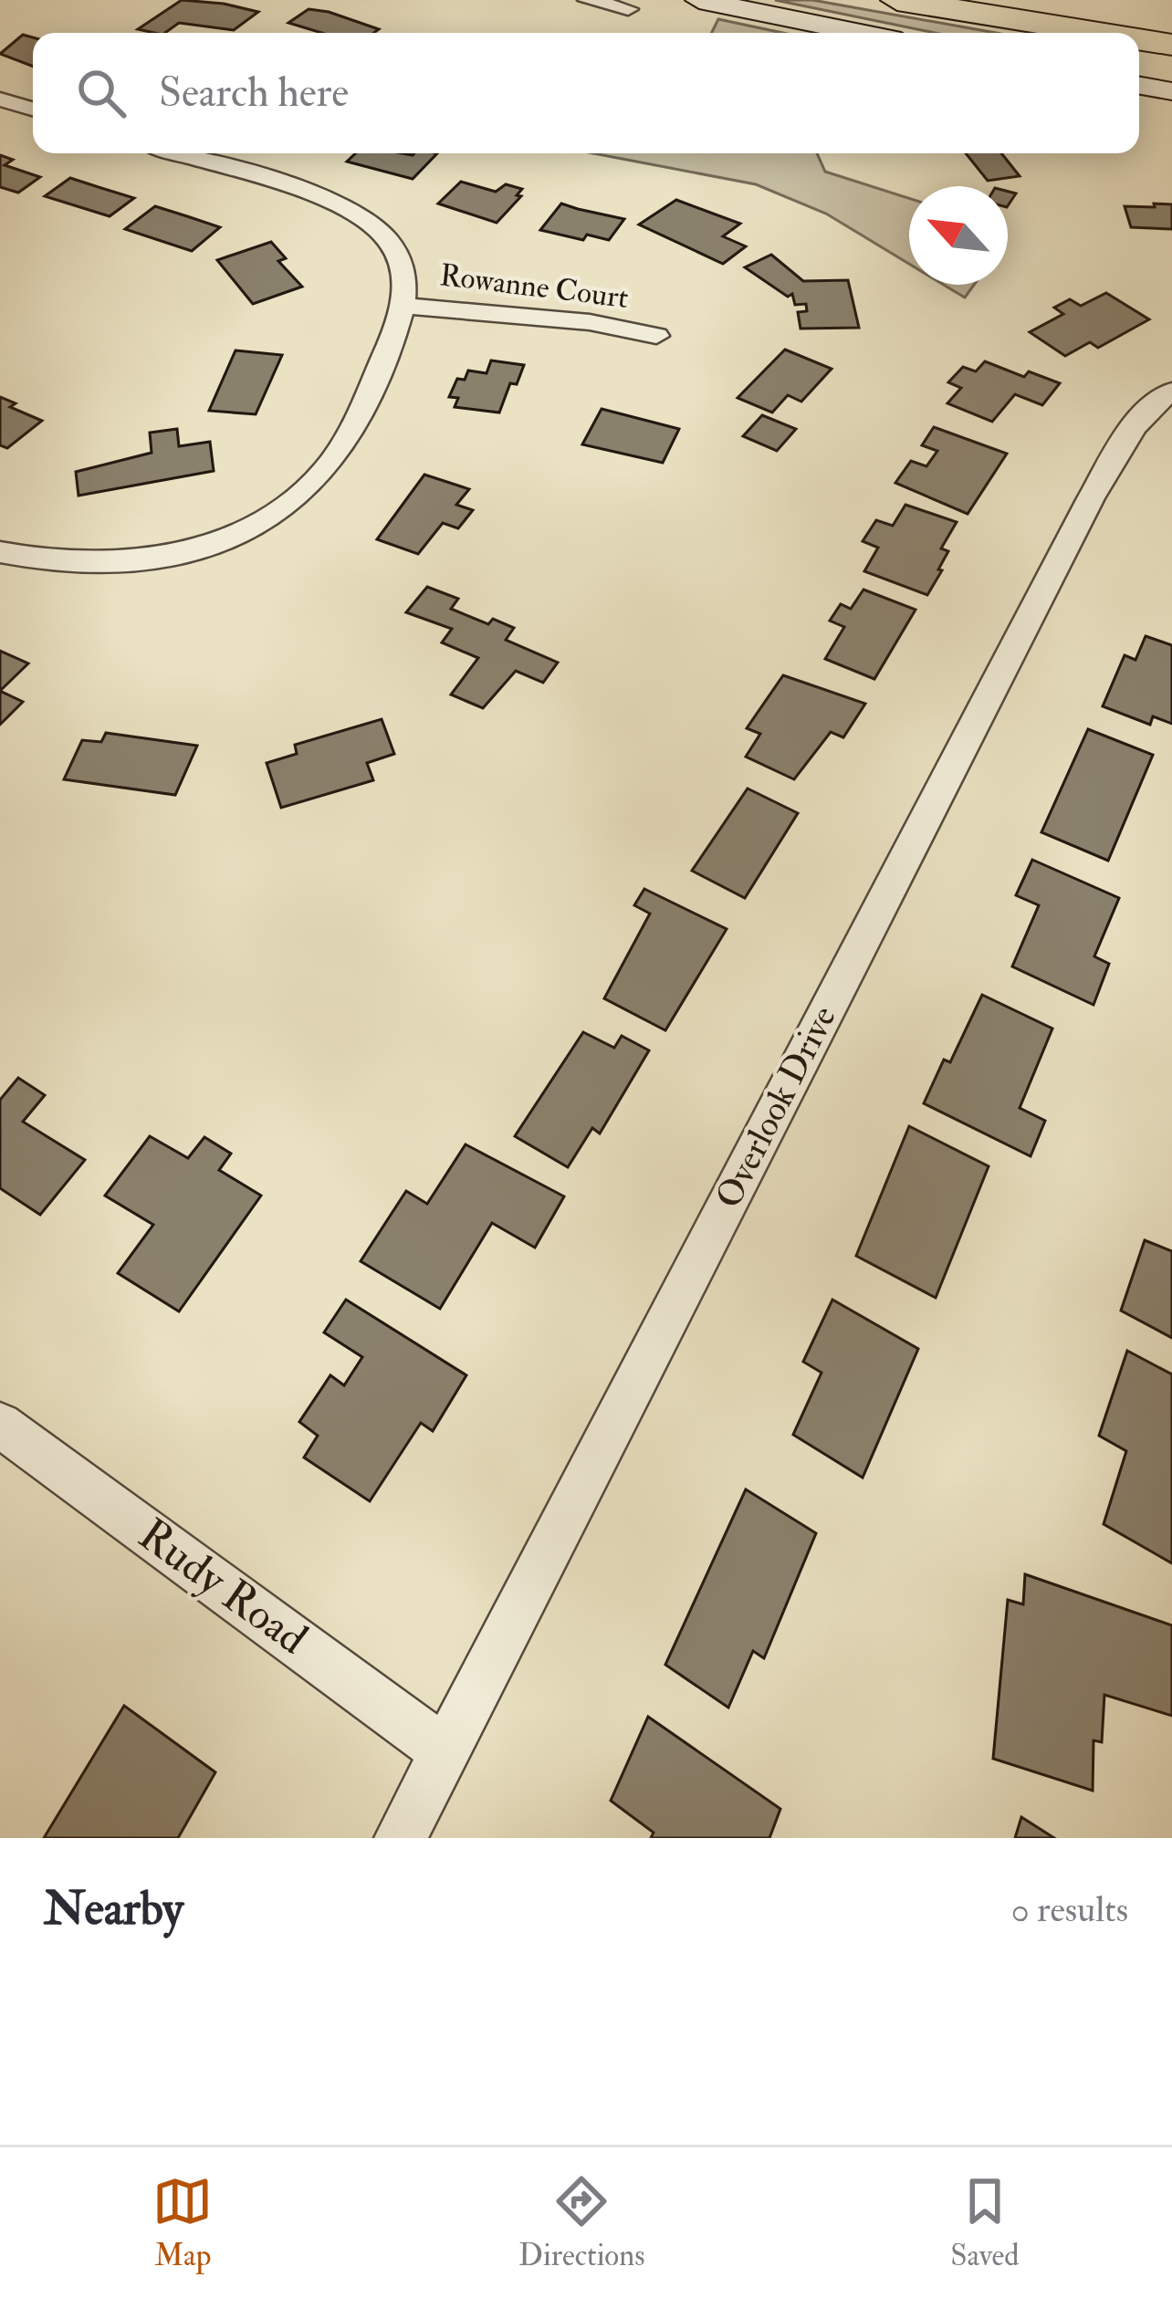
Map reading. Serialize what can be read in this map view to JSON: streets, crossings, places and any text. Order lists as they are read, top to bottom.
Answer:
{
  "streets": {
    "street": ["Rowanne Court", "Overlook Drive", "Rudy Road"]
  },
  "crossings": [
    ["Overlook Drive", "Rudy Road"]
  ],
  "north": "top left",
  "page": {
    "search": "Search here",
    "heading": ["Nearby", "0 results"],
    "nav": ["Map", "Directions", "Saved"]
  }
}
